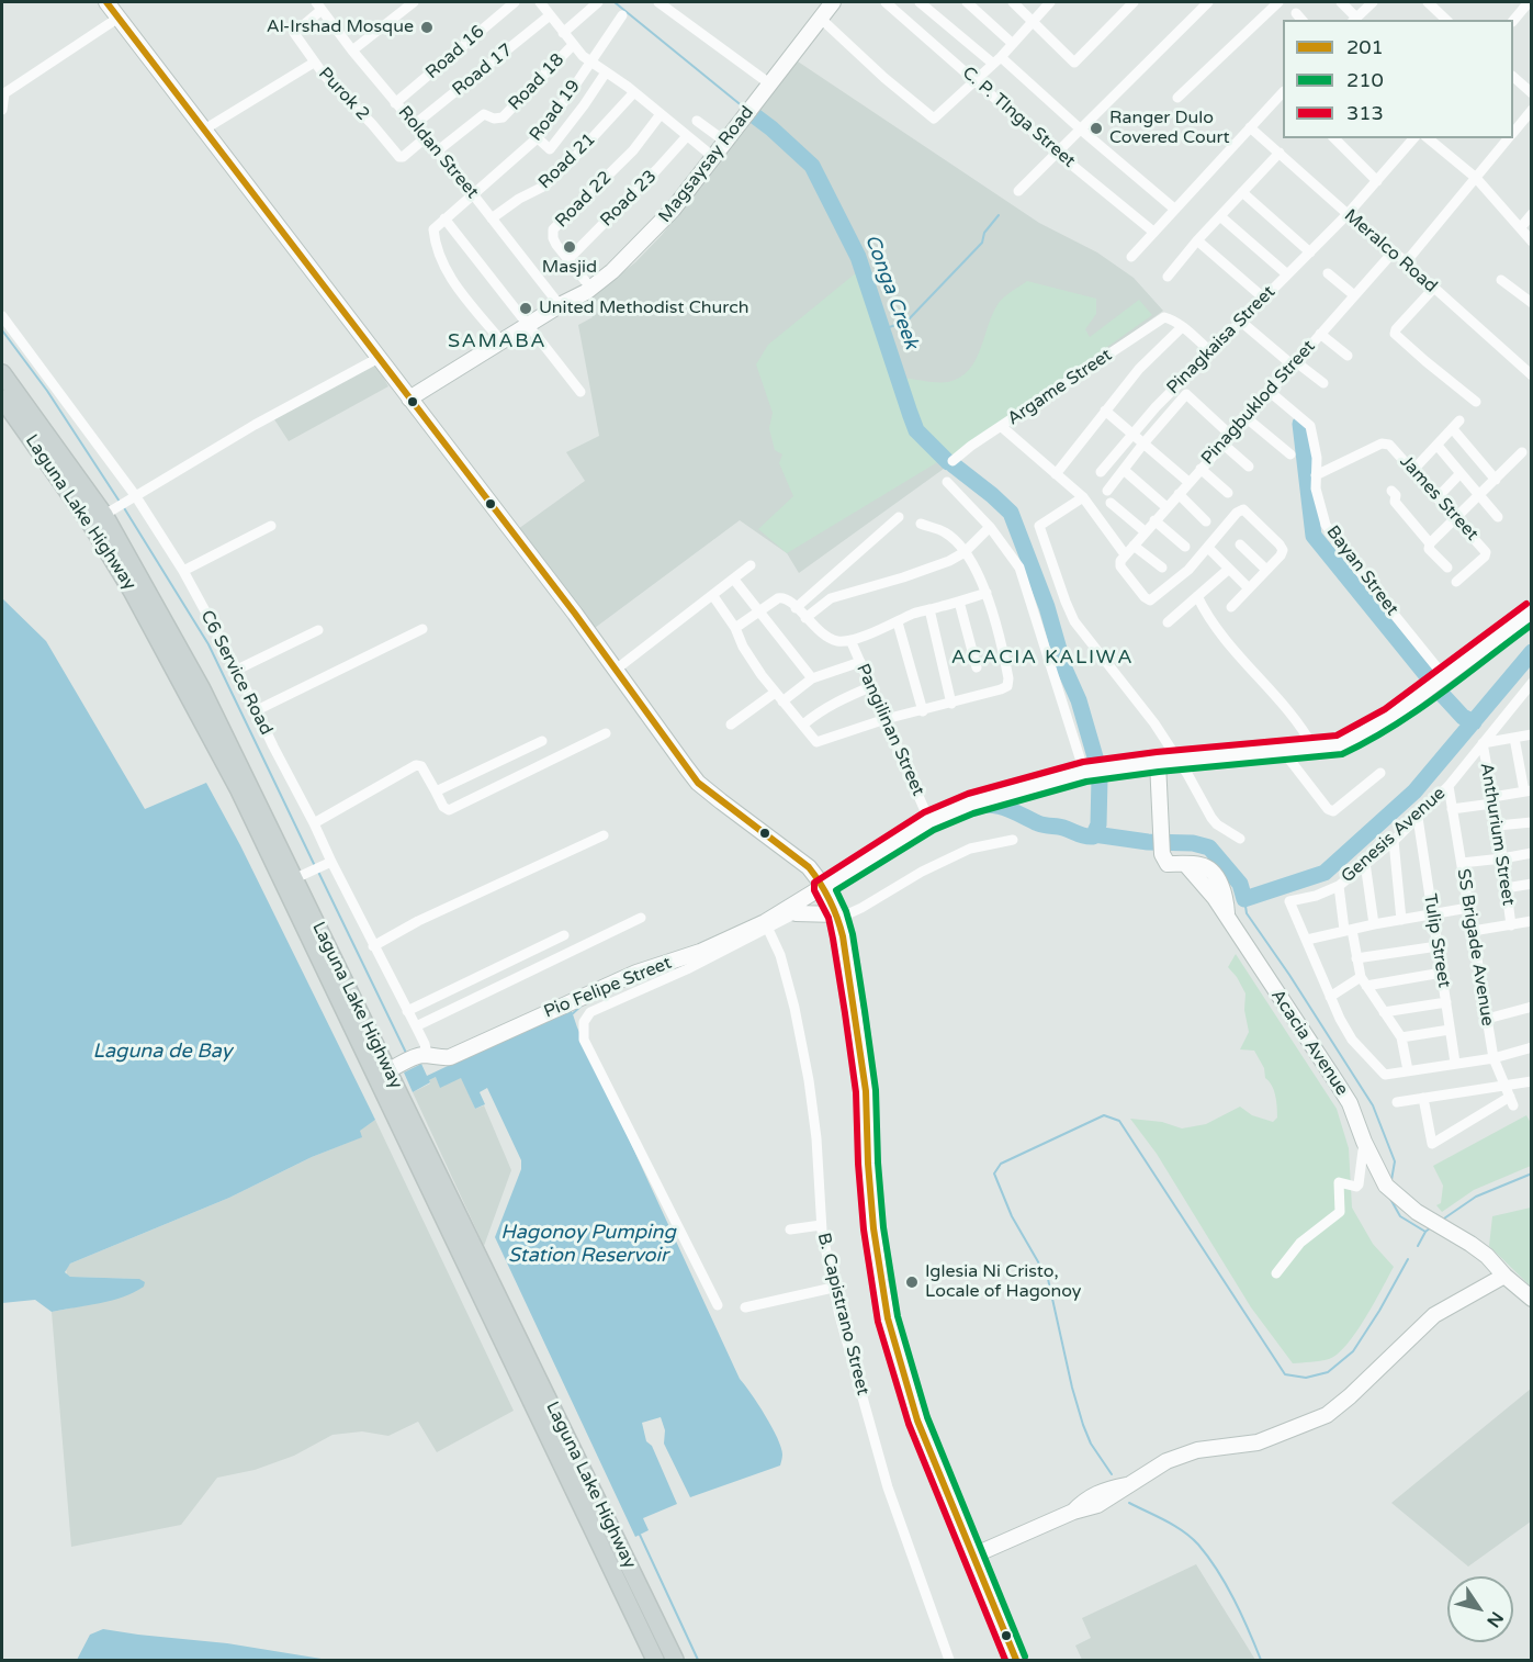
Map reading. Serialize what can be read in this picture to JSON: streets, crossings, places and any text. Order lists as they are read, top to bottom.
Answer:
{
  "streets": {
    "main road": [
      "Magsaysay Road",
      "Laguna Lake Highway",
      "Pio Felipe Street",
      "Acacia Avenue"
    ],
    "street": [
      "Road 16",
      "Road 17",
      "Road 18",
      "Purok 2",
      "Road 19",
      "C. P. TInga Street",
      "Roldan Street",
      "Road 21",
      "Road 23",
      "Road 22",
      "Meralco Road",
      "Pinagkaisa Street",
      "Argame Street",
      "Pinagbuklod Street",
      "James Street",
      "Bayan Street",
      "C6 Service Road",
      "Pangilinan Street",
      "Anthurium Street",
      "Genesis Avenue",
      "Tulip Street",
      "SS Brigade Avenue",
      "B. Capistrano Street"
    ]
  },
  "crossings": [
    ["Road 16", "Roldan Street"],
    ["Road 17", "Roldan Street"],
    ["Road 18", "Roldan Street"],
    ["Purok 2", "Roldan Street"],
    ["Road 19", "Roldan Street"],
    ["Roldan Street", "Road 21"],
    ["Roldan Street", "Magsaysay Road"],
    ["Magsaysay Road", "Road 22"],
    ["Road 23", "Road 22"],
    ["Meralco Road", "Pinagkaisa Street"],
    ["Meralco Road", "Pinagbuklod Street"],
    ["Pinagbuklod Street", "Bayan Street"],
    ["James Street", "Bayan Street"],
    ["Laguna Lake Highway", "Pio Felipe Street"],
    ["Bayan Street", "Pio Felipe Street"],
    ["C6 Service Road", "Pio Felipe Street"],
    ["Pangilinan Street", "Pio Felipe Street"],
    ["Anthurium Street", "Genesis Avenue"],
    ["Genesis Avenue", "Tulip Street"],
    ["Genesis Avenue", "SS Brigade Avenue"],
    ["Pio Felipe Street", "Acacia Avenue"],
    ["Pio Felipe Street", "B. Capistrano Street"]
  ],
  "districts": ["SAMABA", "ACACIA KALIWA"],
  "water": ["Conga Creek", "Laguna de Bay", "Hagonoy Pumping Station Reservoir"],
  "places": [
    "Al-Irshad Mosque",
    "Ranger Dulo Covered Court",
    "Masjid",
    "United Methodist Church",
    "Iglesia Ni Cristo, Locale of Hagonoy"
  ],
  "lines": ["transit line 201", "transit line 313", "transit line 210"],
  "legend": ["201", "210", "313"],
  "north": "bottom right"
}
